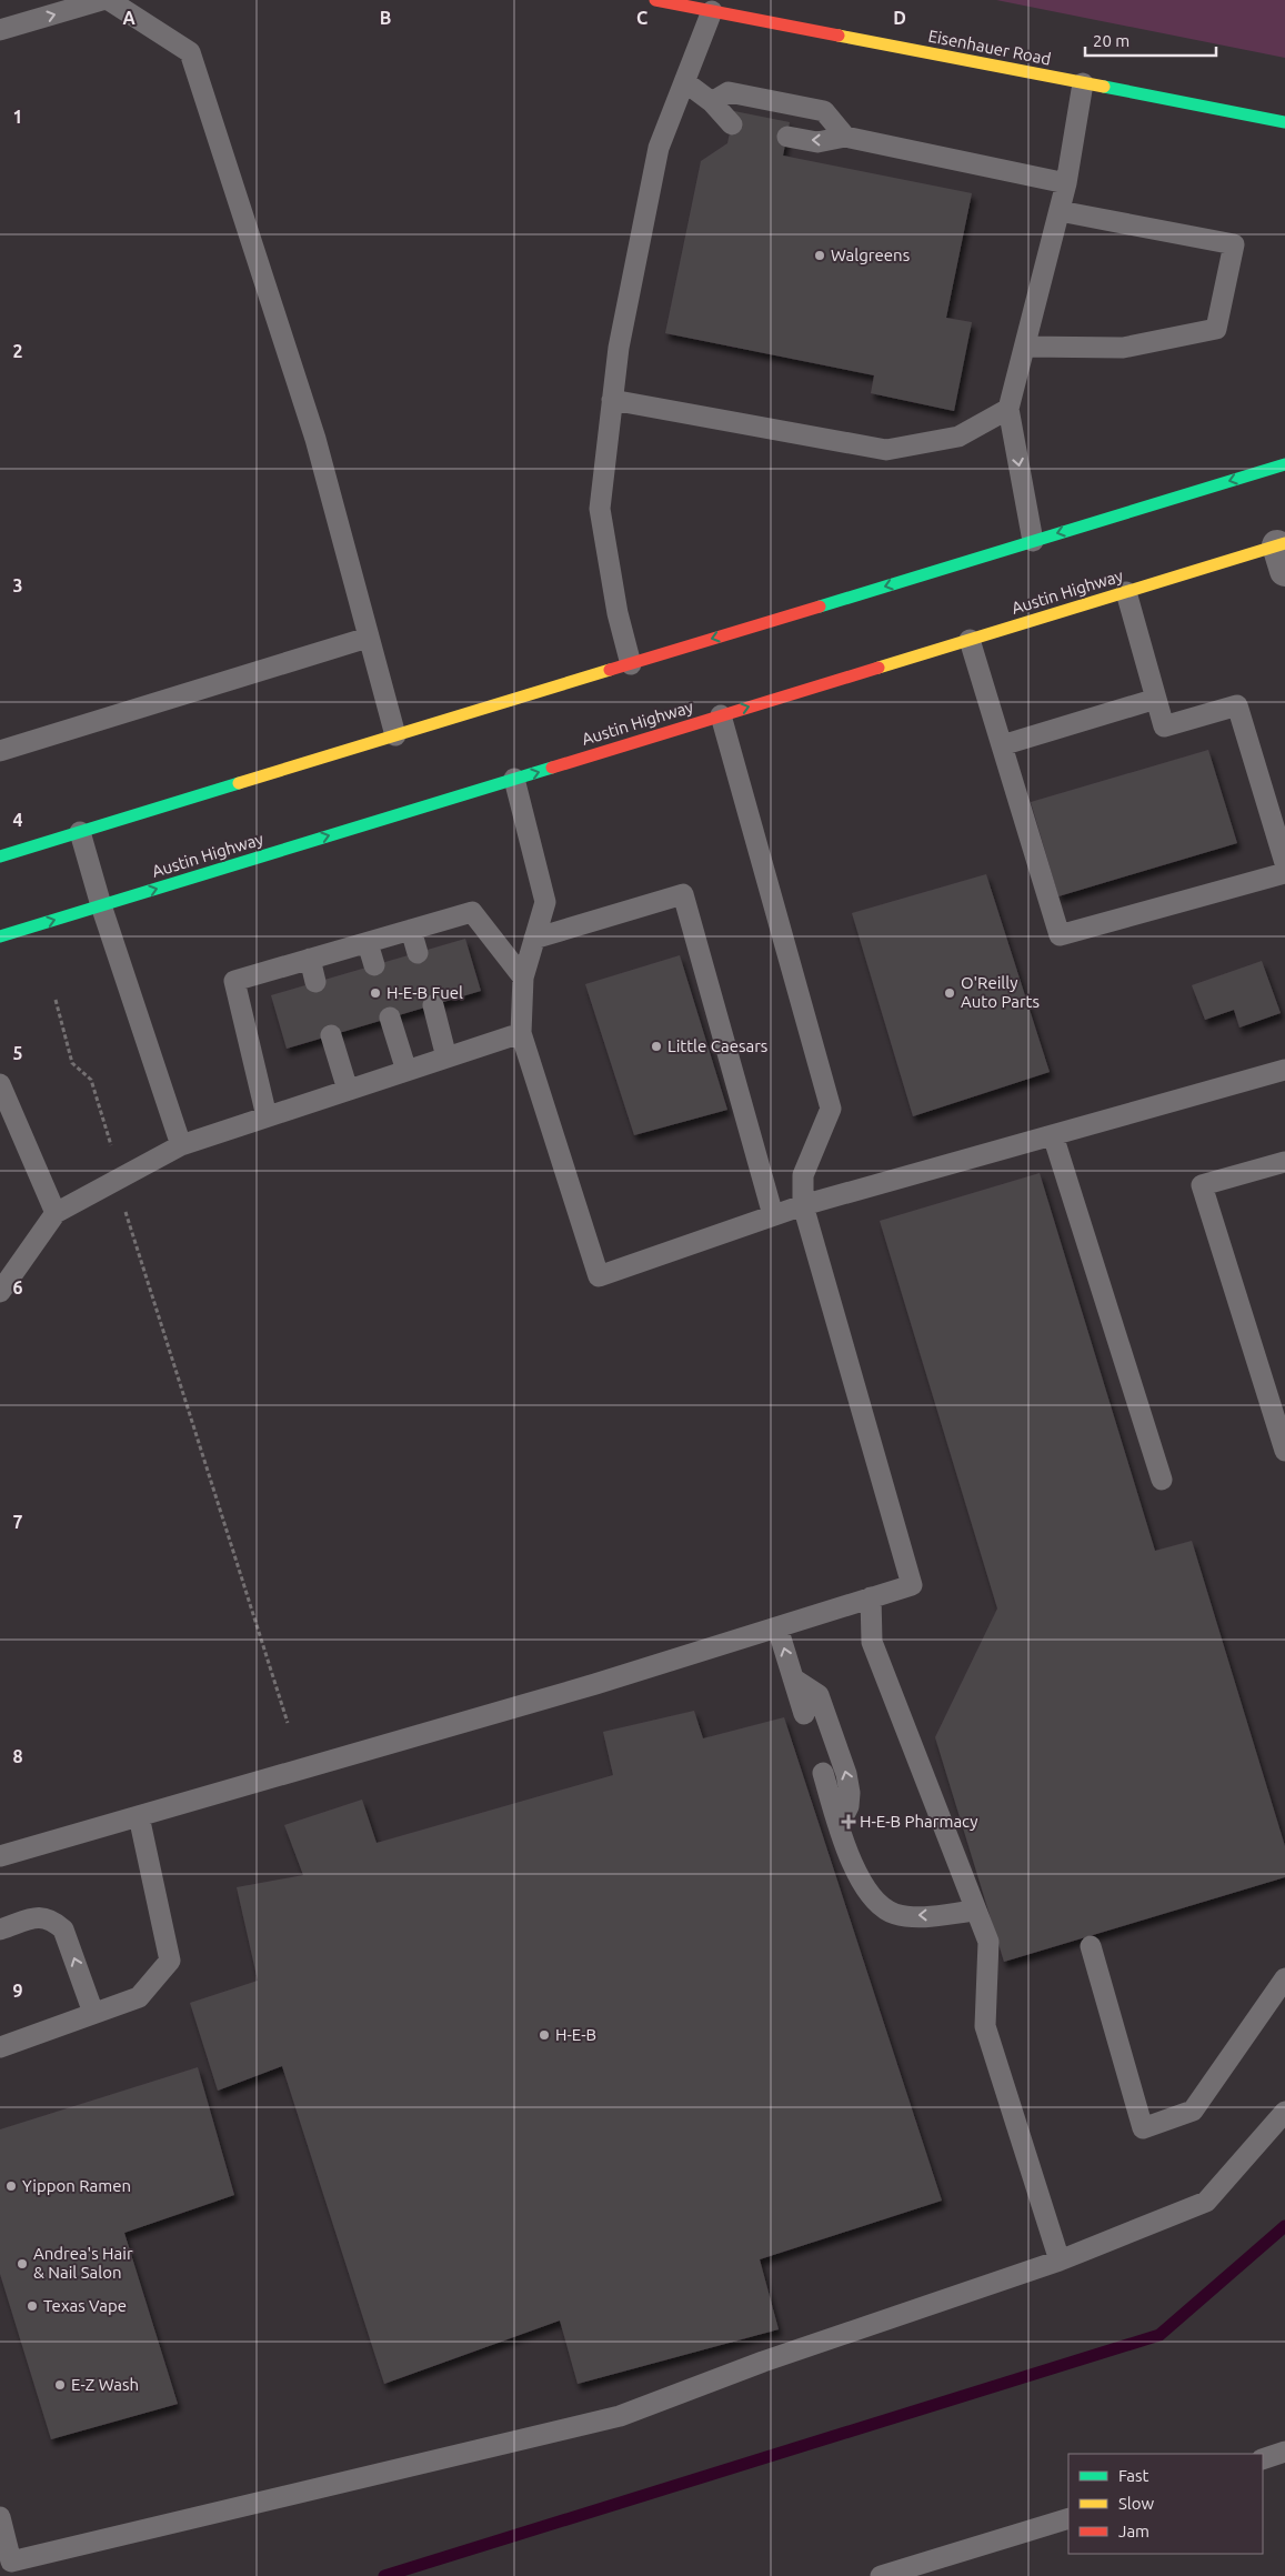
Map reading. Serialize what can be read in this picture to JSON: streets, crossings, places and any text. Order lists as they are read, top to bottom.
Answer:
{
  "streets": {
    "main road": ["Eisenhauer Road", "Austin Highway"]
  },
  "places": {
    "other": [
      "Walgreens",
      "H-E-B Fuel",
      "O'Reilly Auto Parts",
      "Little Caesars",
      "H-E-B",
      "Yippon Ramen",
      "Andrea's Hair & Nail Salon",
      "Texas Vape",
      "E-Z Wash"
    ],
    "health": ["H-E-B Pharmacy"]
  },
  "legend": ["Fast", "Slow", "Jam"],
  "scale_bar": "20 m",
  "grid": {
    "columns": [
      "A",
      "B",
      "C",
      "D"
    ],
    "rows": [
      "1",
      "2",
      "3",
      "4",
      "5",
      "6",
      "7",
      "8",
      "9"
    ]
  }
}
